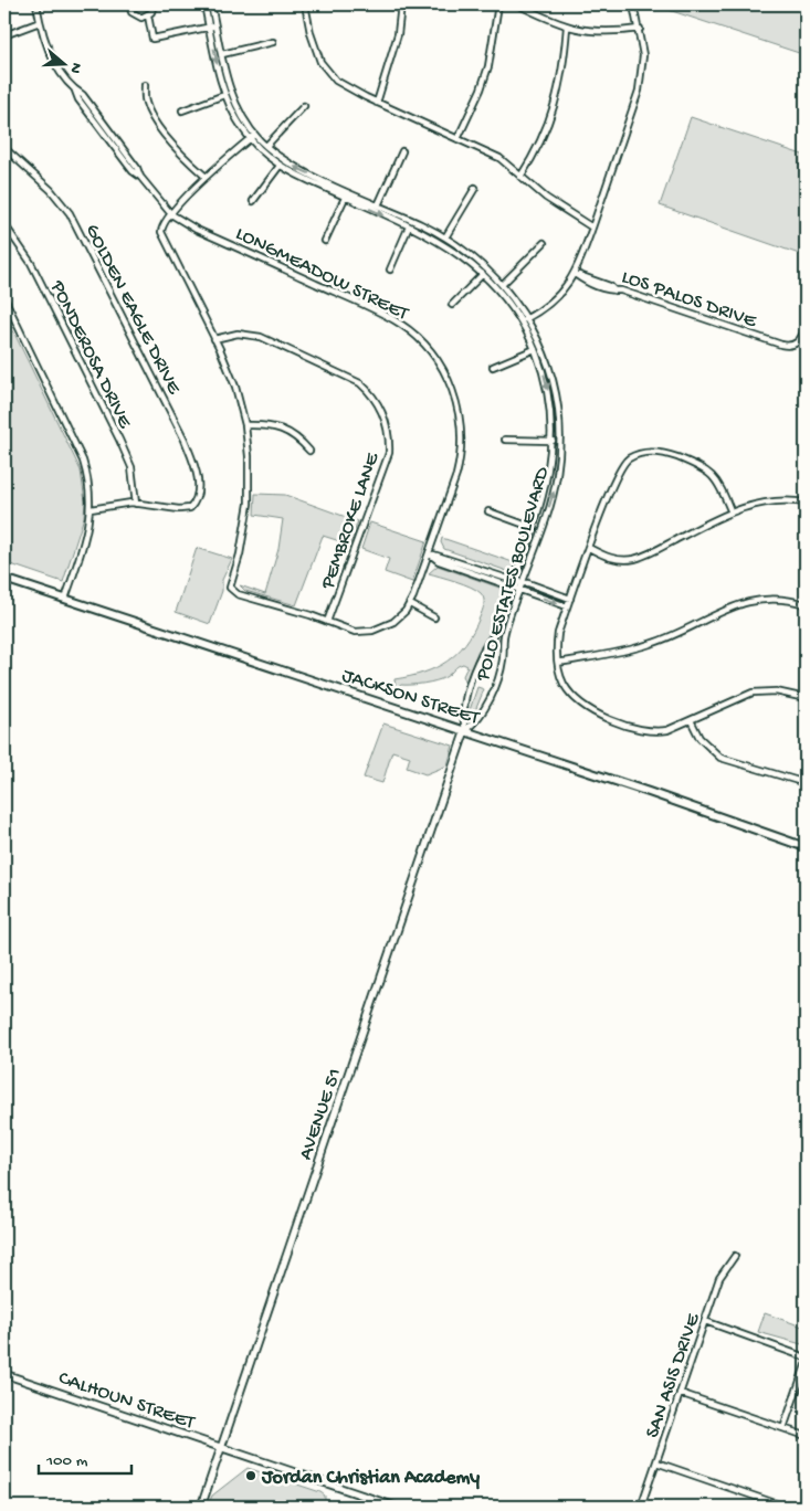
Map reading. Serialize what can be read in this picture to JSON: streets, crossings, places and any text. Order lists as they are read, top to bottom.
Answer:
{
  "streets": {
    "main road": ["JACKSON STREET"],
    "street": [
      "LONGMEADOW STREET",
      "LOS PALOS DRIVE",
      "GOLDEN EAGLE DRIVE",
      "PONDEROSA DRIVE",
      "PEMBROKE LANE",
      "POLO ESTATES BOULEVARD",
      "AVENUE 51",
      "SAN ASIS DRIVE",
      "CALHOUN STREET"
    ]
  },
  "crossings": [
    ["GOLDEN EAGLE DRIVE", "PONDEROSA DRIVE"],
    ["POLO ESTATES BOULEVARD", "JACKSON STREET"],
    ["POLO ESTATES BOULEVARD", "AVENUE 51"],
    ["JACKSON STREET", "AVENUE 51"],
    ["AVENUE 51", "CALHOUN STREET"]
  ],
  "places": ["Jordan Christian Academy"],
  "scale_bar": "100 m",
  "north": "right"
}
